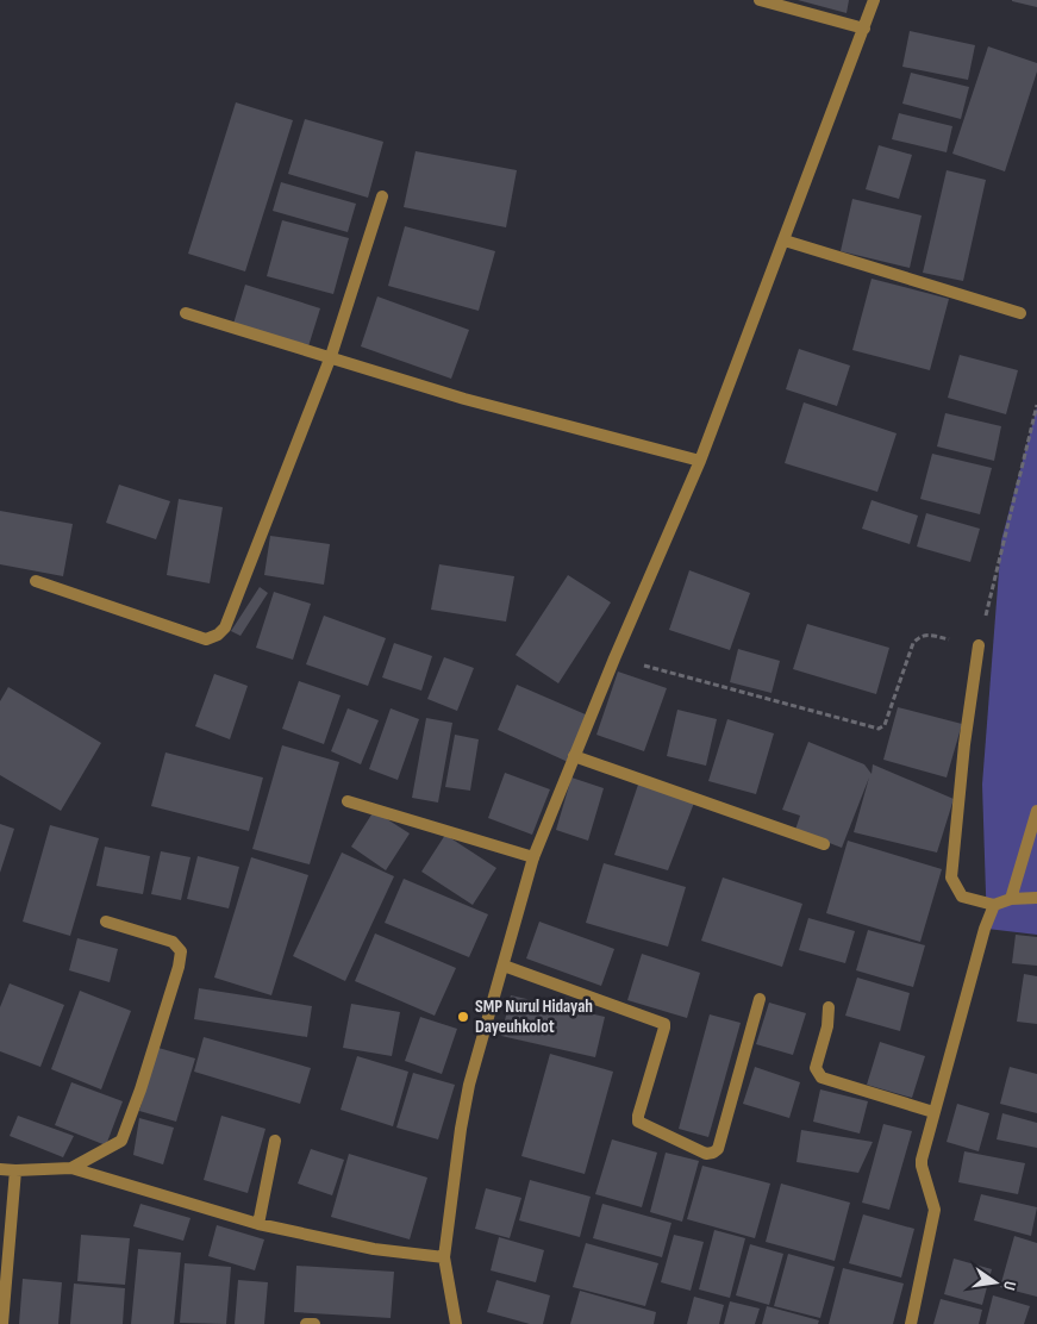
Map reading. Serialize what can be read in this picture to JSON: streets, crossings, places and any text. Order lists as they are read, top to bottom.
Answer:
{
  "places": ["SMP Nurul Hidayah Dayeuhkolot"],
  "north": "right"
}
